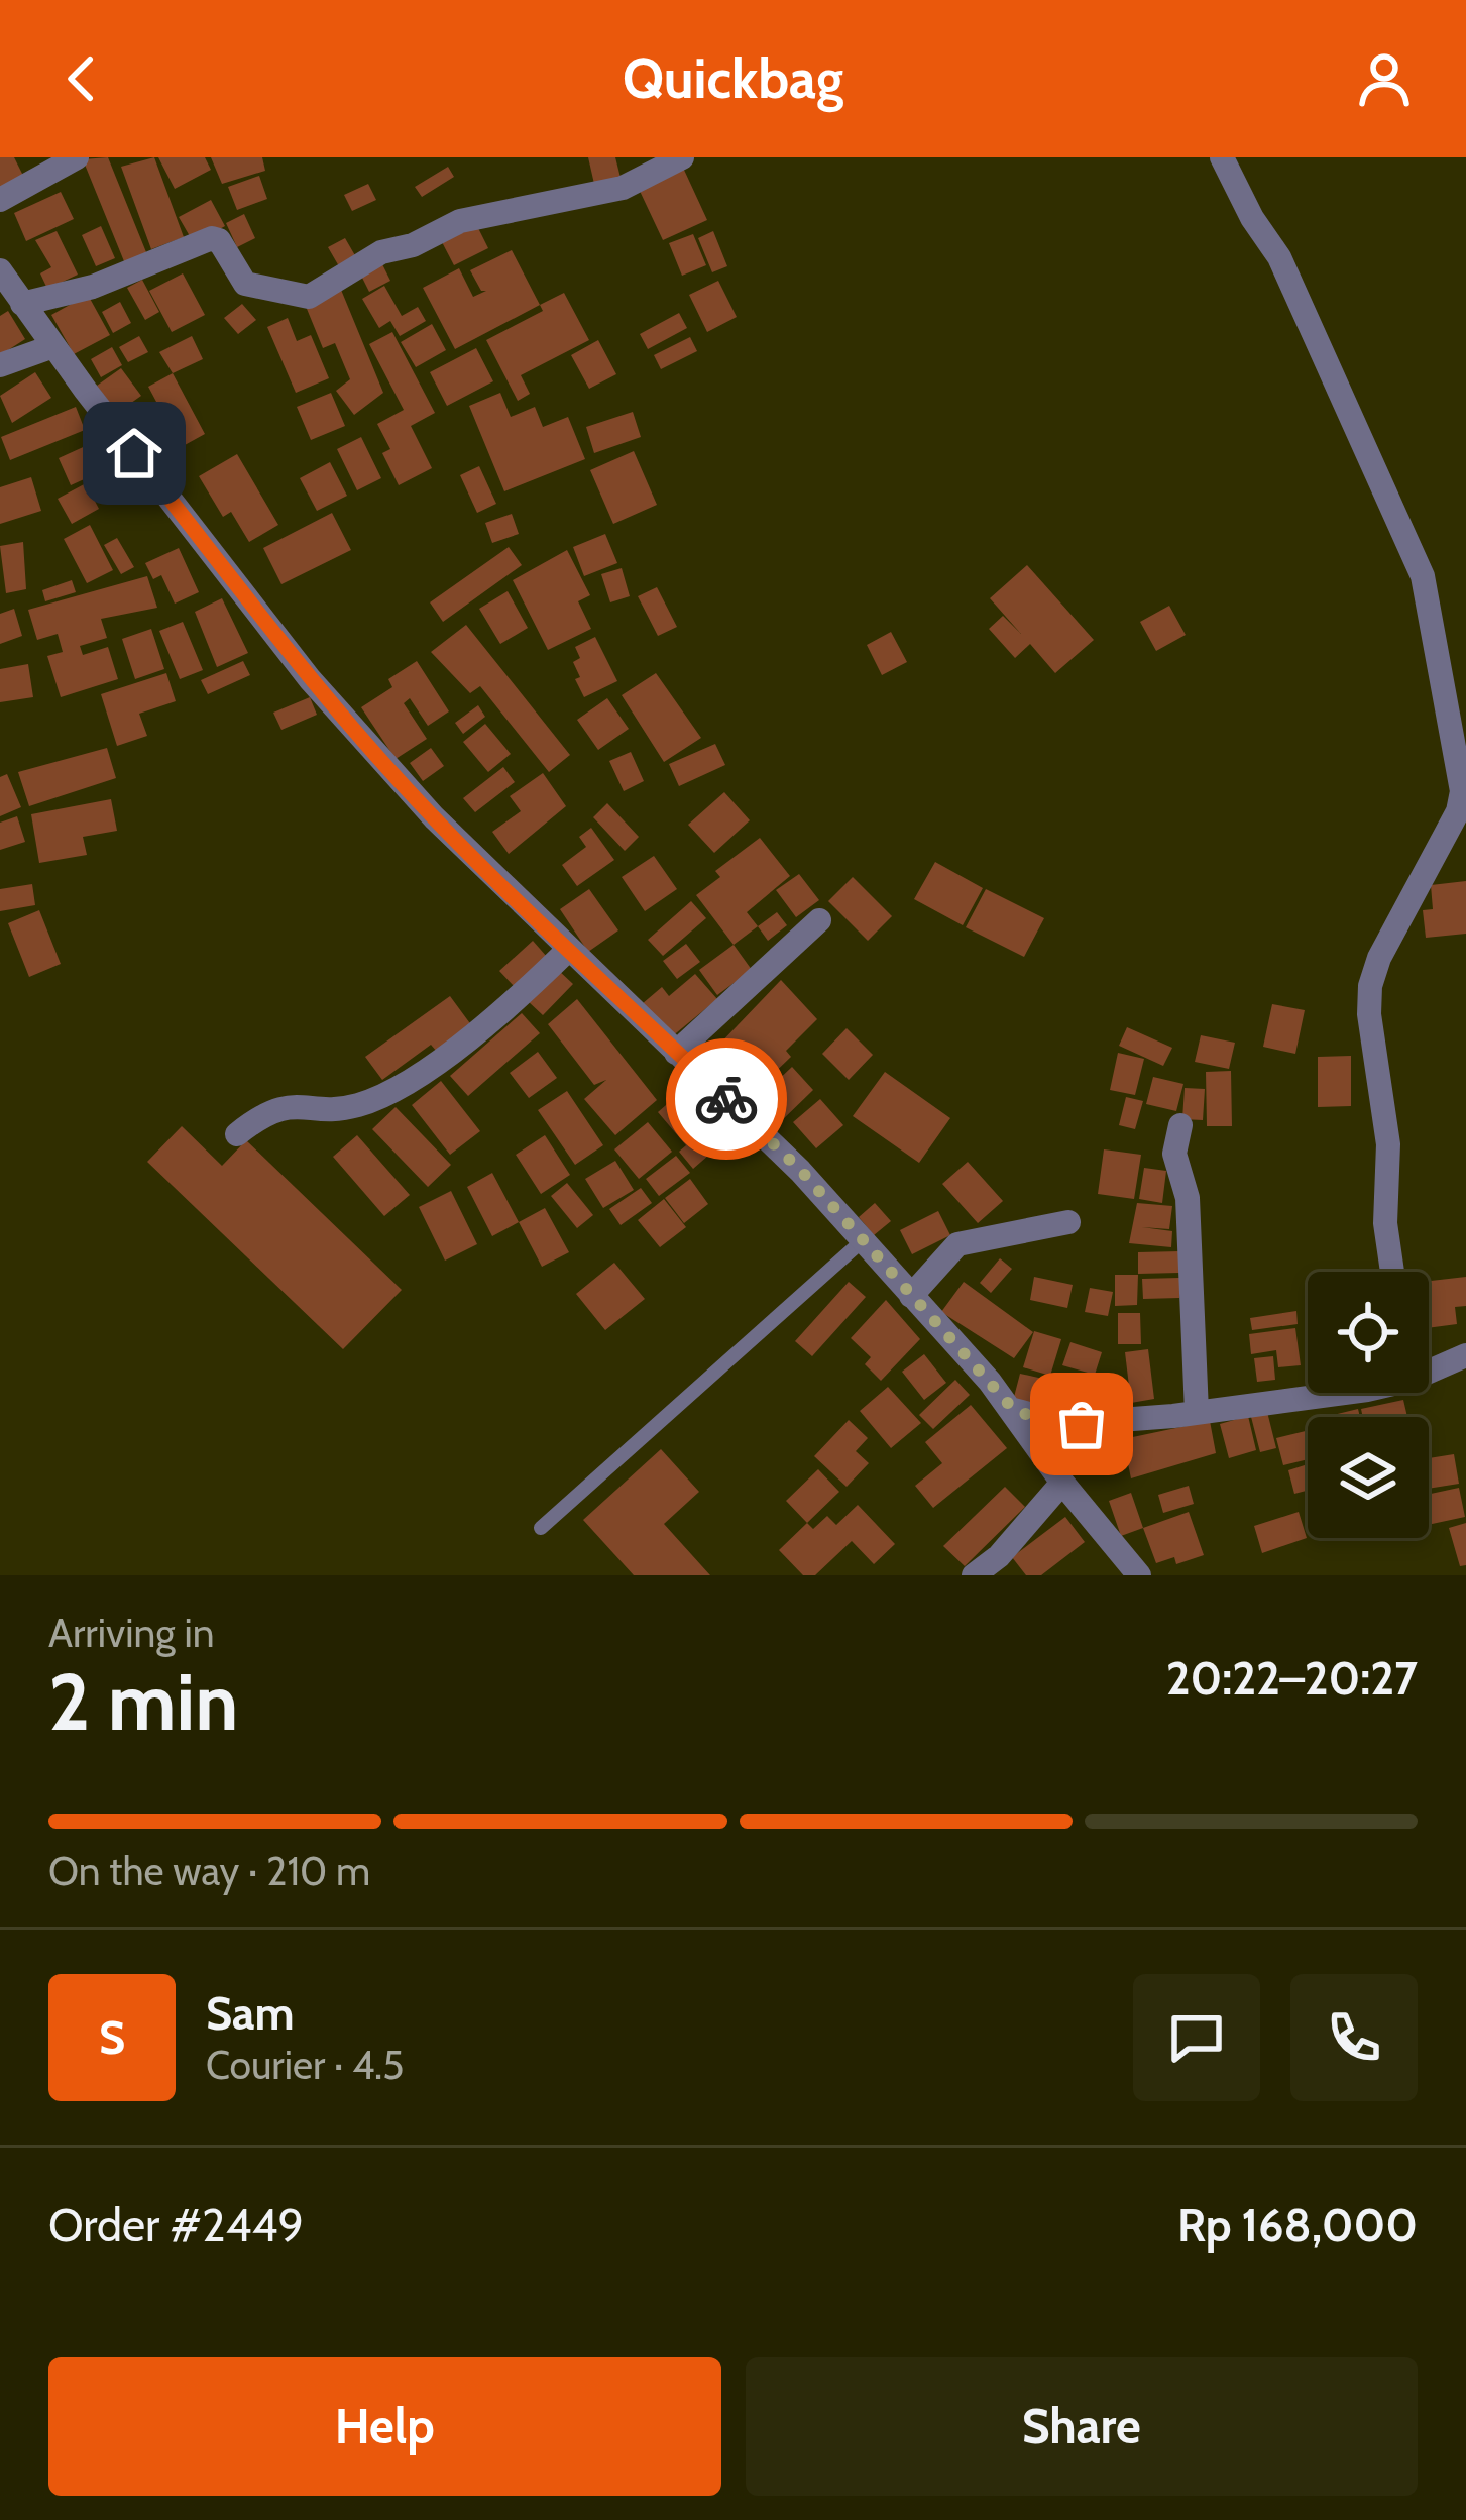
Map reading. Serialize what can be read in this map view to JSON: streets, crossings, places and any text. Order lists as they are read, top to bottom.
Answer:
{
  "page": {
    "header": "Quickbag",
    "heading": ["2 min", "Arriving in", "20:22–20:27"],
    "panel": [
      "Sam",
      "Courier · 4.5",
      "Order #2449",
      "Rp 168,000"
    ],
    "bar": "On the way · 210 m",
    "round": "S",
    "buttons": ["Help", "Share"]
  }
}
